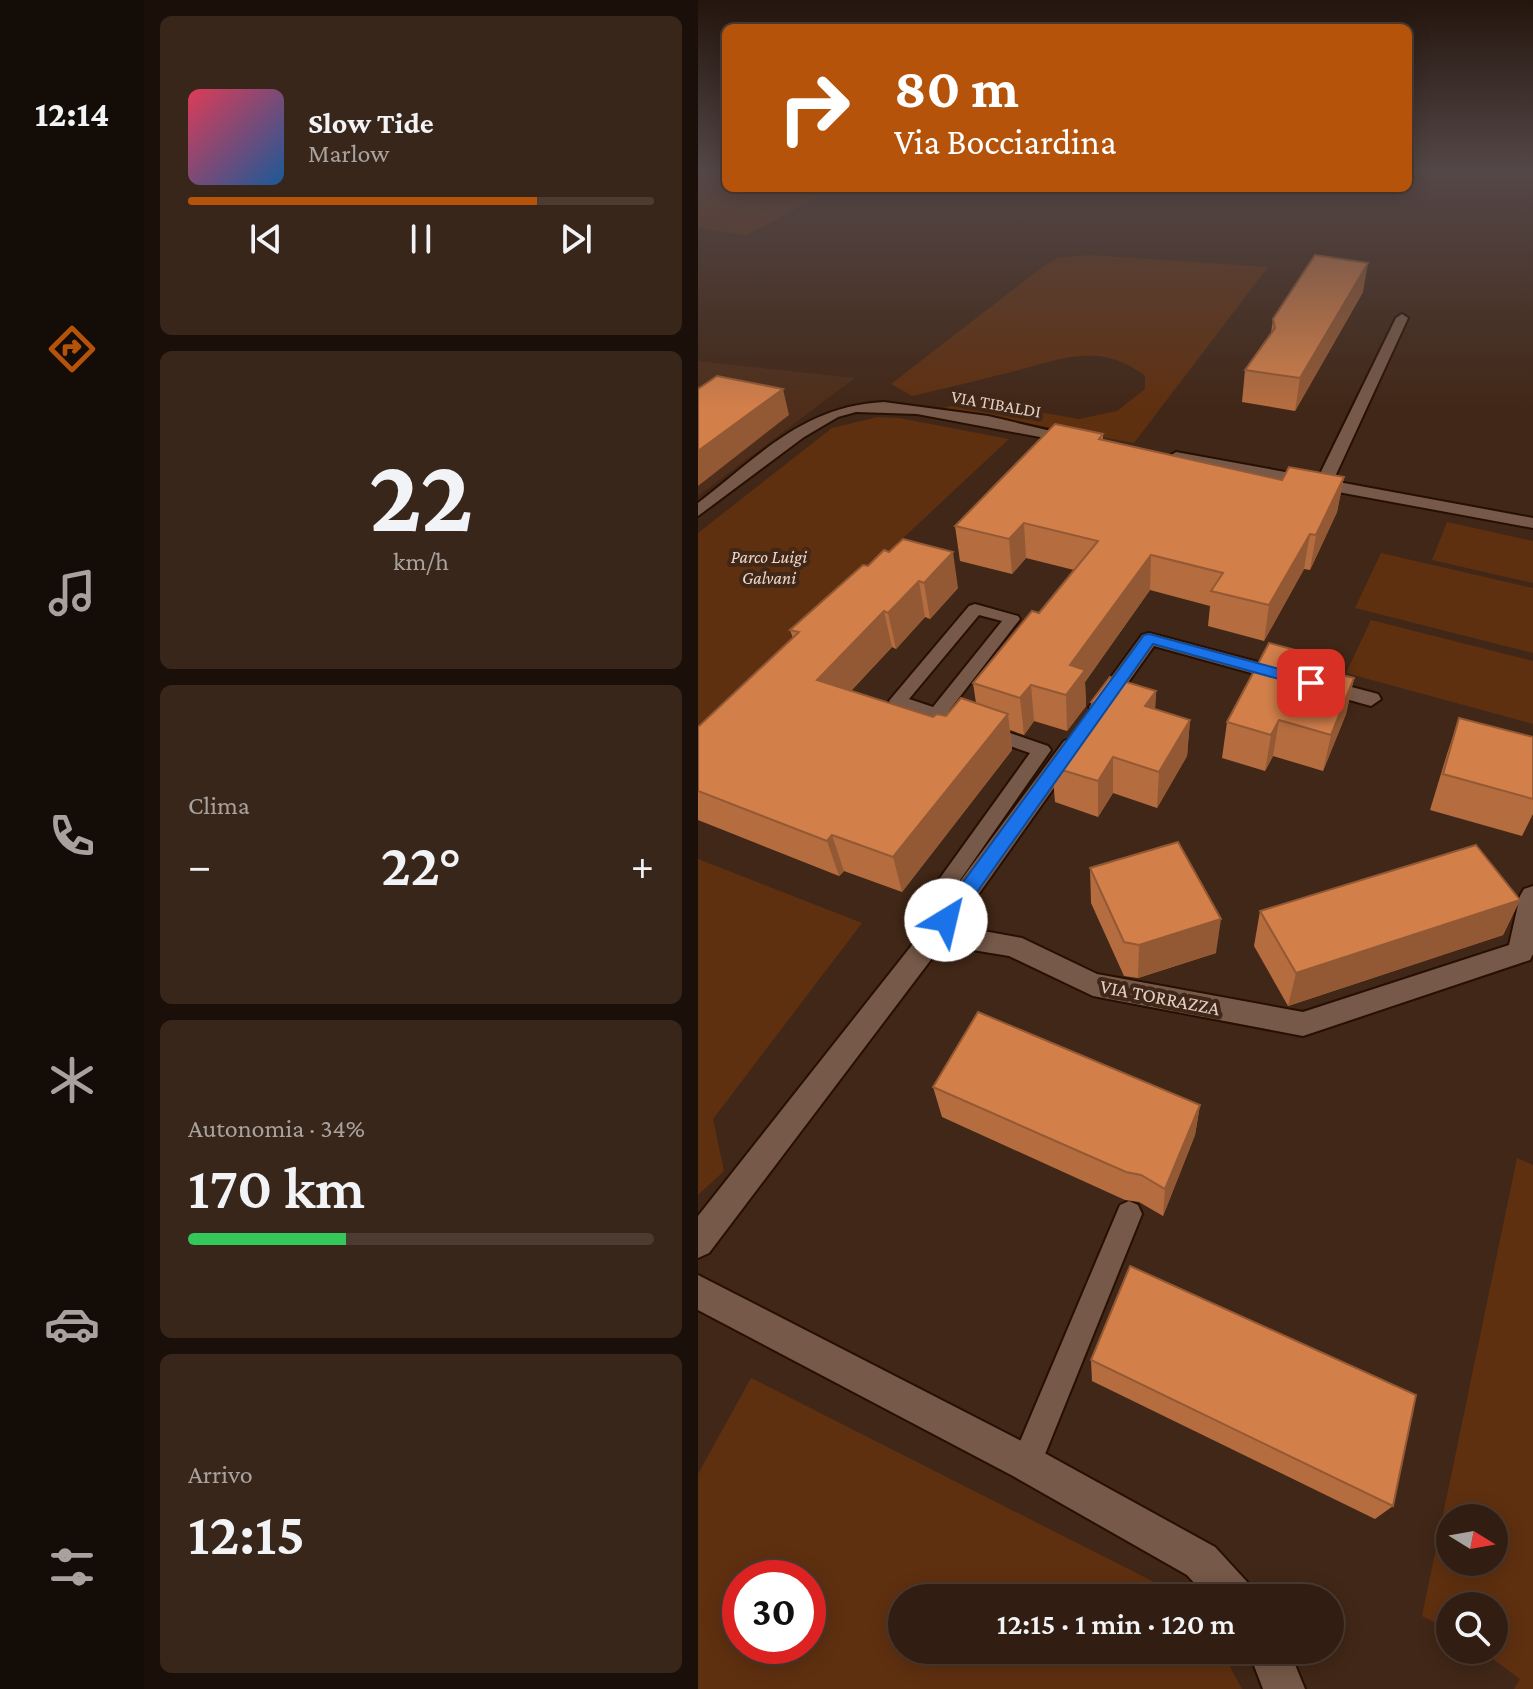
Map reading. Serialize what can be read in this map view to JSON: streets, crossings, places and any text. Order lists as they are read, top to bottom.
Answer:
{
  "streets": {
    "street": ["VIA TIBALDI", "VIA TORRAZZA"]
  },
  "parks": ["Parco Luigi Galvani"],
  "north": "right",
  "page": {
    "tabs": "12:14",
    "turn": ["80 m", "Via Bocciardina"],
    "song": ["Slow Tide", "Marlow"],
    "tile": [
      ["22", "km/h"],
      "Clima",
      ["Autonomia · 34%", "170 km"],
      ["Arrivo", "12:15"]
    ],
    "heat": ["−", "22°", "+"],
    "limit": "30",
    "trip": "12:15 · 1 min · 120 m"
  }
}
